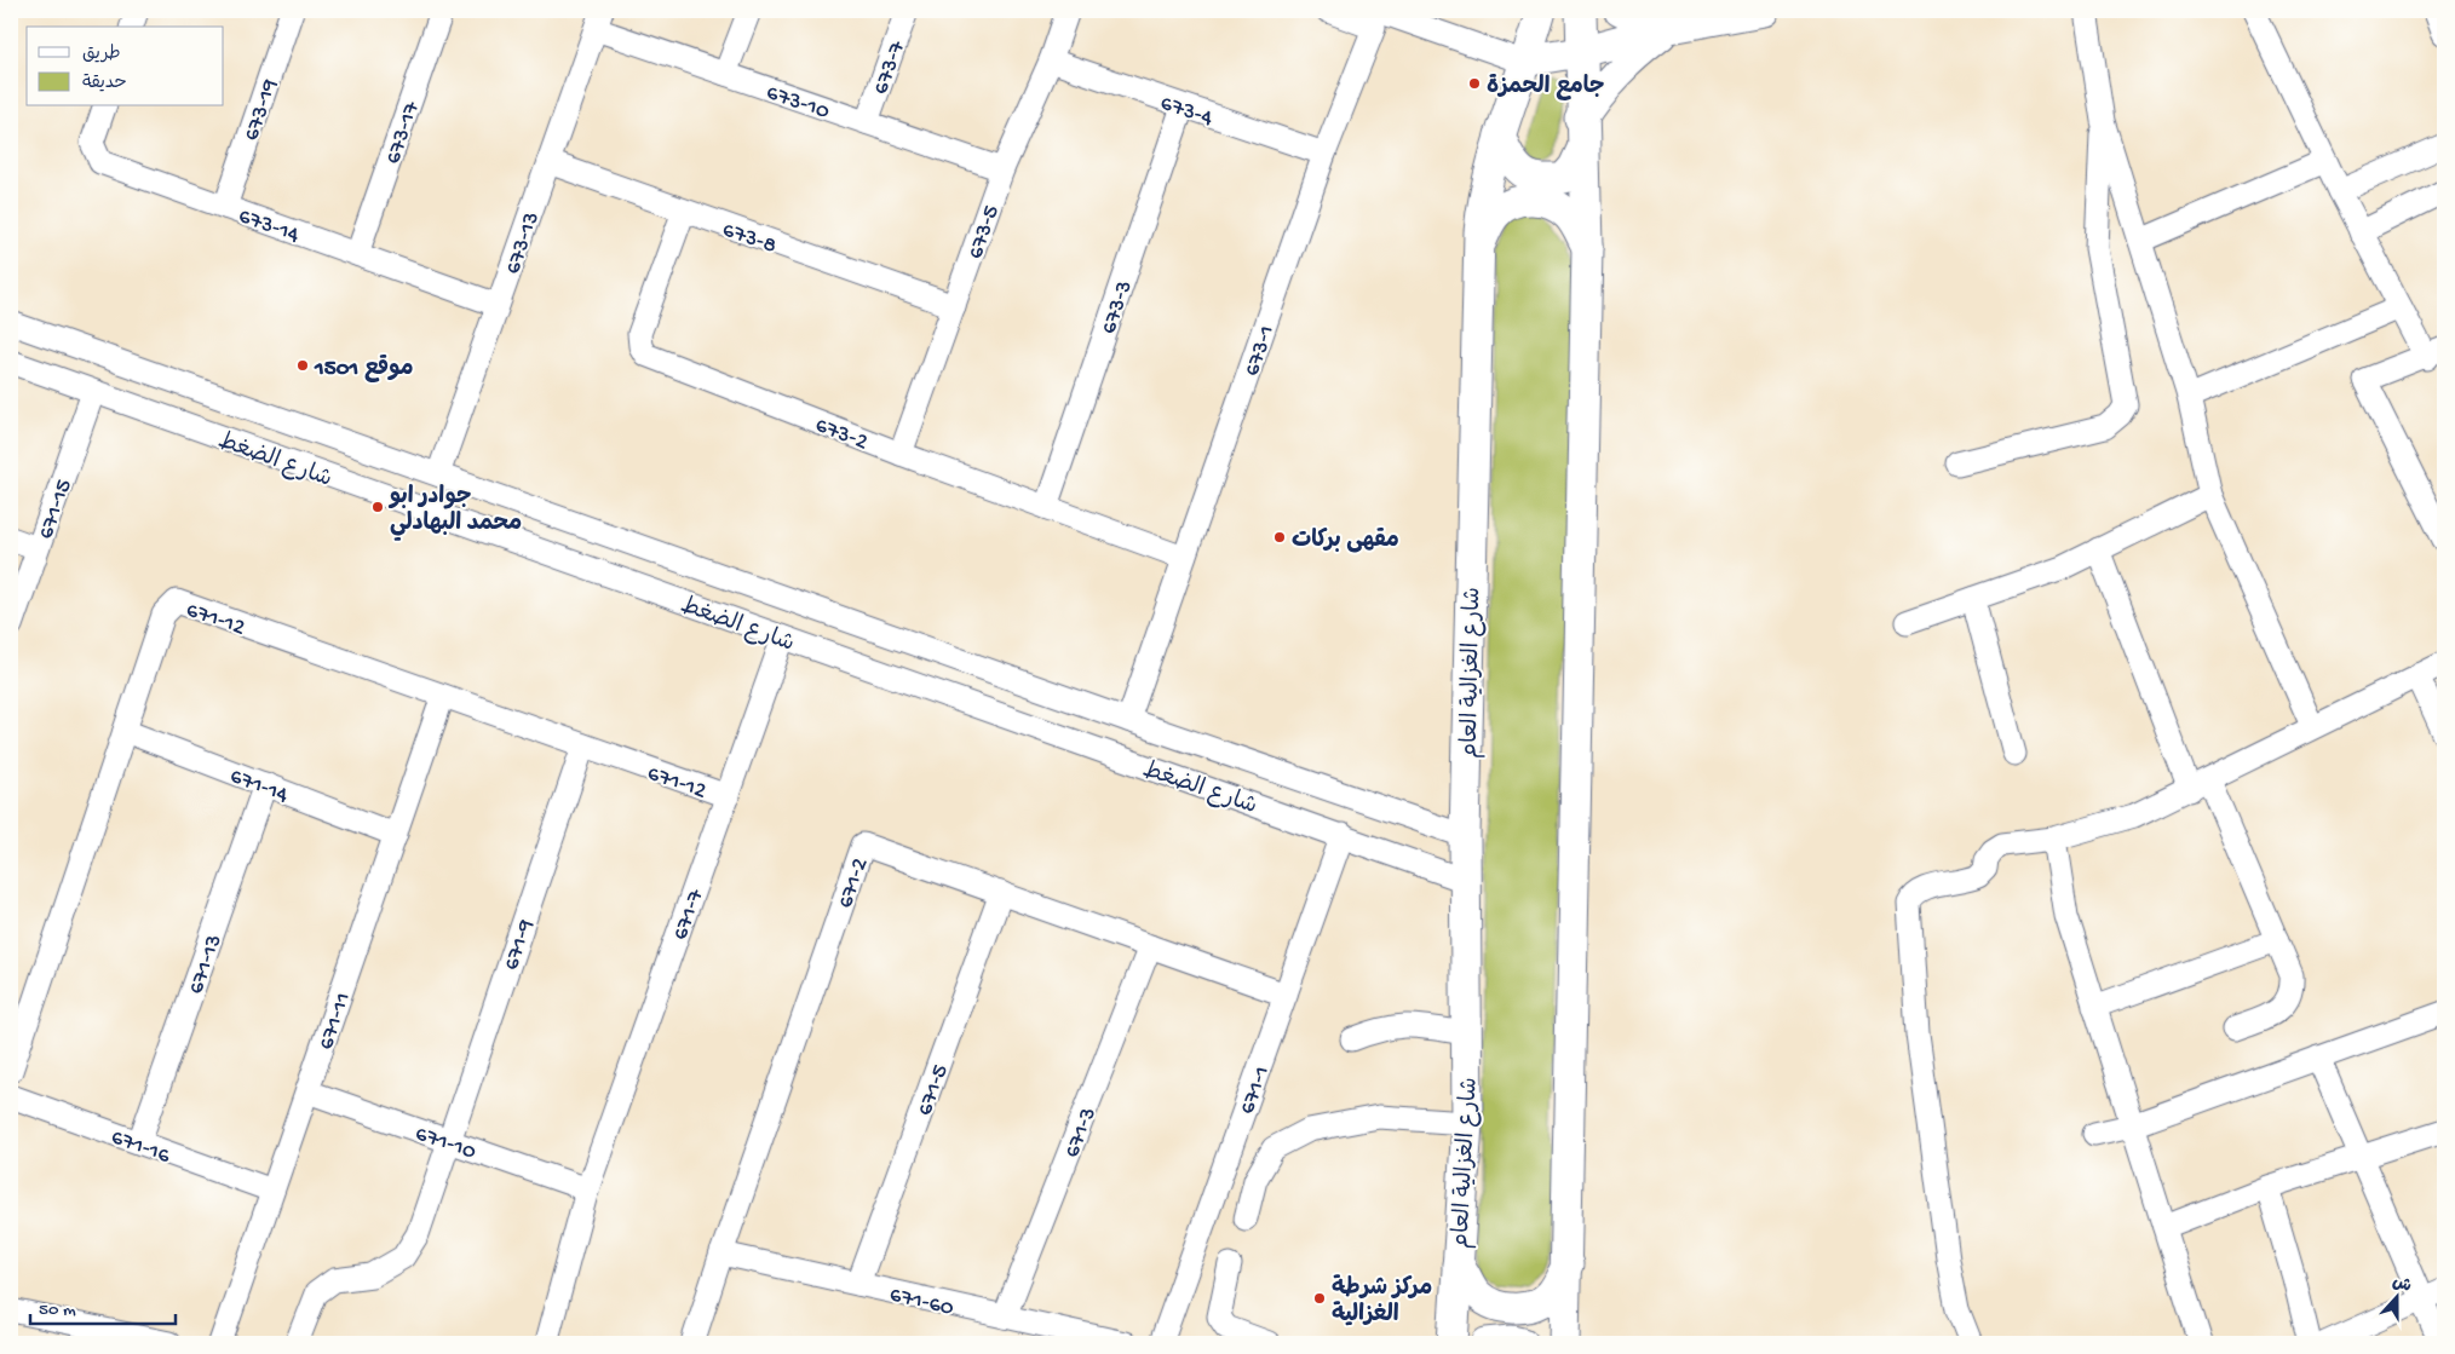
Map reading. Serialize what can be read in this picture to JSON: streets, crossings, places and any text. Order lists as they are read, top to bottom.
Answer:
{
  "streets": {
    "main road": ["شارع الغزالية العام"],
    "street": [
      "673-7",
      "673-10",
      "673-4",
      "673-19",
      "673-17",
      "673-14",
      "673-5",
      "673-8",
      "673-13",
      "673-3",
      "673-1",
      "673-2",
      "شارع الضغط",
      "671-15",
      "671-12",
      "671-14",
      "671-2",
      "671-7",
      "671-9",
      "671-13",
      "671-11",
      "671-5",
      "671-1",
      "671-3",
      "671-10",
      "671-16",
      "671-60"
    ]
  },
  "crossings": [
    ["673-7", "673-10"],
    ["673-10", "673-5"],
    ["673-10", "673-13"],
    ["673-4", "673-5"],
    ["673-4", "673-3"],
    ["673-4", "673-1"],
    ["673-19", "673-14"],
    ["673-17", "673-14"],
    ["673-14", "673-13"],
    ["673-5", "673-8"],
    ["673-5", "673-2"],
    ["673-8", "673-13"],
    ["673-8", "673-2"],
    ["673-13", "شارع الضغط"],
    ["673-3", "673-2"],
    ["673-1", "673-2"],
    ["673-1", "شارع الضغط"],
    ["شارع الضغط", "671-15"],
    ["شارع الضغط", "شارع الغزالية العام"],
    ["شارع الضغط", "671-7"],
    ["شارع الضغط", "671-1"],
    ["671-12", "671-14"],
    ["671-12", "671-7"],
    ["671-12", "671-9"],
    ["671-12", "671-11"],
    ["671-14", "671-13"],
    ["671-14", "671-11"],
    ["671-2", "671-5"],
    ["671-2", "671-1"],
    ["671-2", "671-3"],
    ["671-2", "671-60"],
    ["671-7", "671-10"],
    ["671-9", "671-10"],
    ["671-13", "671-16"],
    ["671-11", "671-10"],
    ["671-11", "671-16"],
    ["671-5", "671-60"],
    ["671-3", "671-60"]
  ],
  "places": [
    "جامع الحمزة",
    "موقع 1501",
    "جوادر ابو محمد البهادلي",
    "مقهى بركات",
    "مركز شرطة الغزالية"
  ],
  "legend": ["طريق", "حديقة"],
  "scale_bar": "50 m",
  "north": "top"
}
